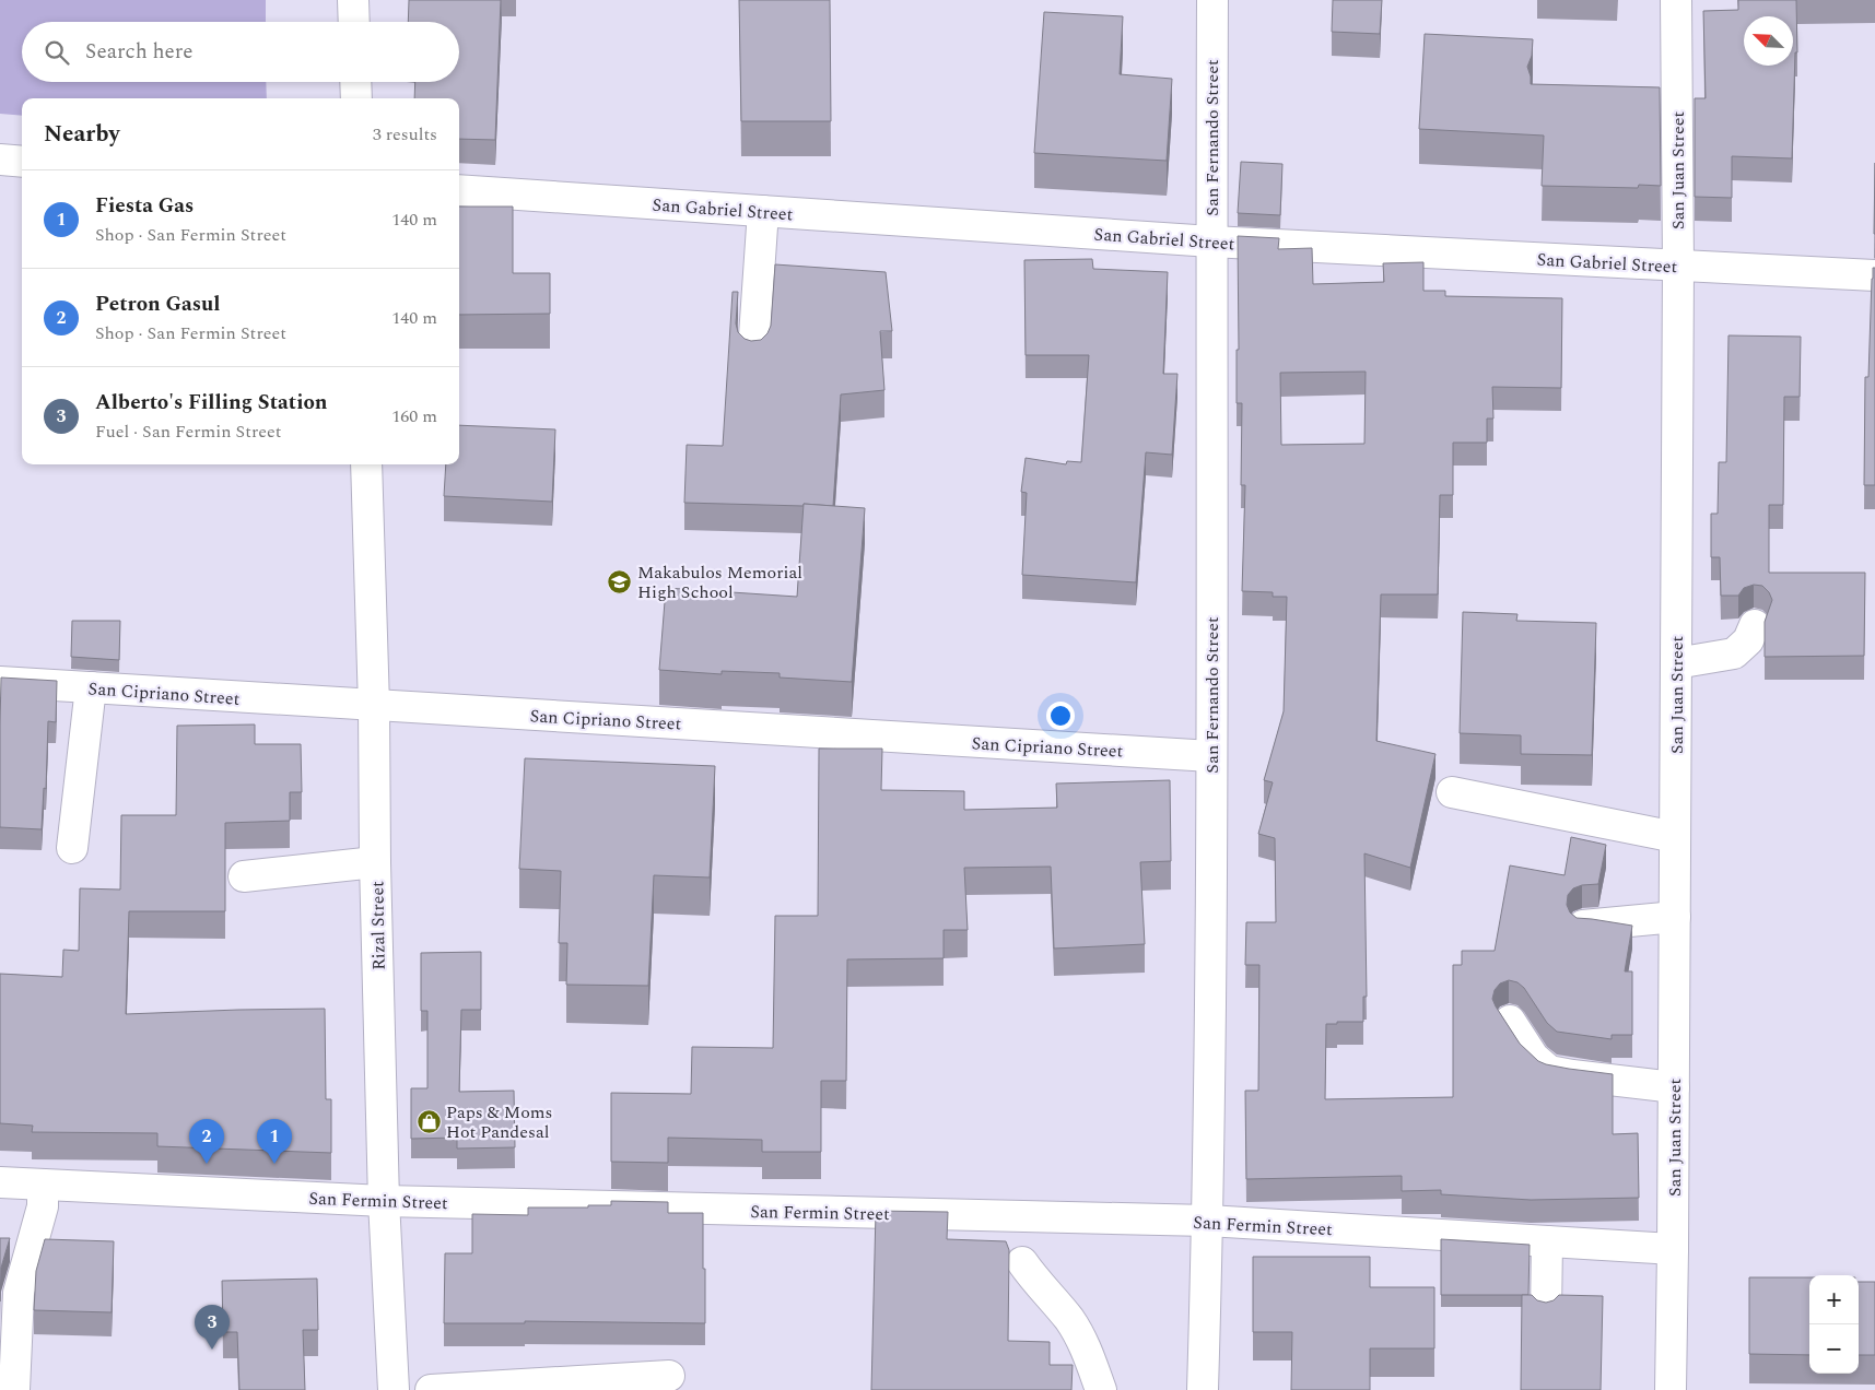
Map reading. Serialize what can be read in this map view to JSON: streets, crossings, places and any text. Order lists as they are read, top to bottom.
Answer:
{
  "streets": {
    "street": [
      "San Fernando Street",
      "San Juan Street",
      "San Gabriel Street",
      "San Cipriano Street",
      "Rizal Street",
      "San Fermin Street"
    ]
  },
  "crossings": [
    ["San Fernando Street", "San Gabriel Street"],
    ["San Fernando Street", "San Cipriano Street"],
    ["San Fernando Street", "San Fermin Street"],
    ["San Juan Street", "San Gabriel Street"],
    ["San Juan Street", "San Fermin Street"],
    ["San Cipriano Street", "Rizal Street"],
    ["Rizal Street", "San Fermin Street"]
  ],
  "places": {
    "school or university": ["Makabulos Memorial High School"],
    "shop": ["Paps & Moms Hot Pandesal"]
  },
  "north": "top left",
  "page": {
    "search": "Search here",
    "heading": ["Nearby", "3 results"],
    "list": [
      {
        "mark": "1",
        "name": "Fiesta Gas",
        "note": "Shop · San Fermin Street",
        "value": "140 m"
      },
      {
        "mark": "2",
        "name": "Petron Gasul",
        "note": "Shop · San Fermin Street",
        "value": "140 m"
      },
      {
        "mark": "3",
        "name": "Alberto's Filling Station",
        "note": "Fuel · San Fermin Street",
        "value": "160 m"
      }
    ],
    "pins": ["1", "2", "3"],
    "map_buttons": ["+", "−"]
  }
}
